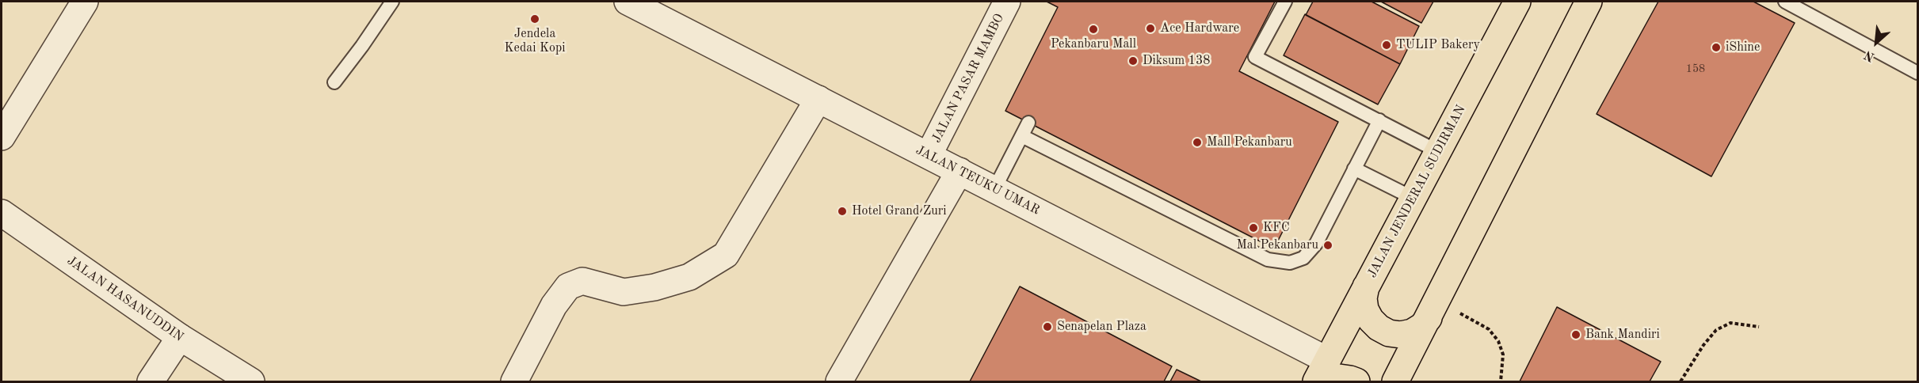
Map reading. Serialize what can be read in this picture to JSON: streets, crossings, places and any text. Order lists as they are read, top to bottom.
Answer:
{
  "streets": {
    "main road": ["JALAN JENDERAL SUDIRMAN"],
    "street": ["JALAN PASAR MAMBO", "JALAN TEUKU UMAR", "JALAN HASANUDDIN"]
  },
  "crossings": [
    ["JALAN PASAR MAMBO", "JALAN TEUKU UMAR"],
    ["JALAN TEUKU UMAR", "JALAN JENDERAL SUDIRMAN"]
  ],
  "places": [
    "Jendela Kedai Kopi",
    "Ace Hardware",
    "Pekanbaru Mall",
    "TULIP Bakery",
    "iShine",
    "Diksum 138",
    "Mall Pekanbaru",
    "Hotel Grand Zuri",
    "KFC",
    "Mal Pekanbaru",
    "Senapelan Plaza",
    "Bank Mandiri"
  ],
  "house_numbers": ["158"],
  "north": "bottom left"
}
